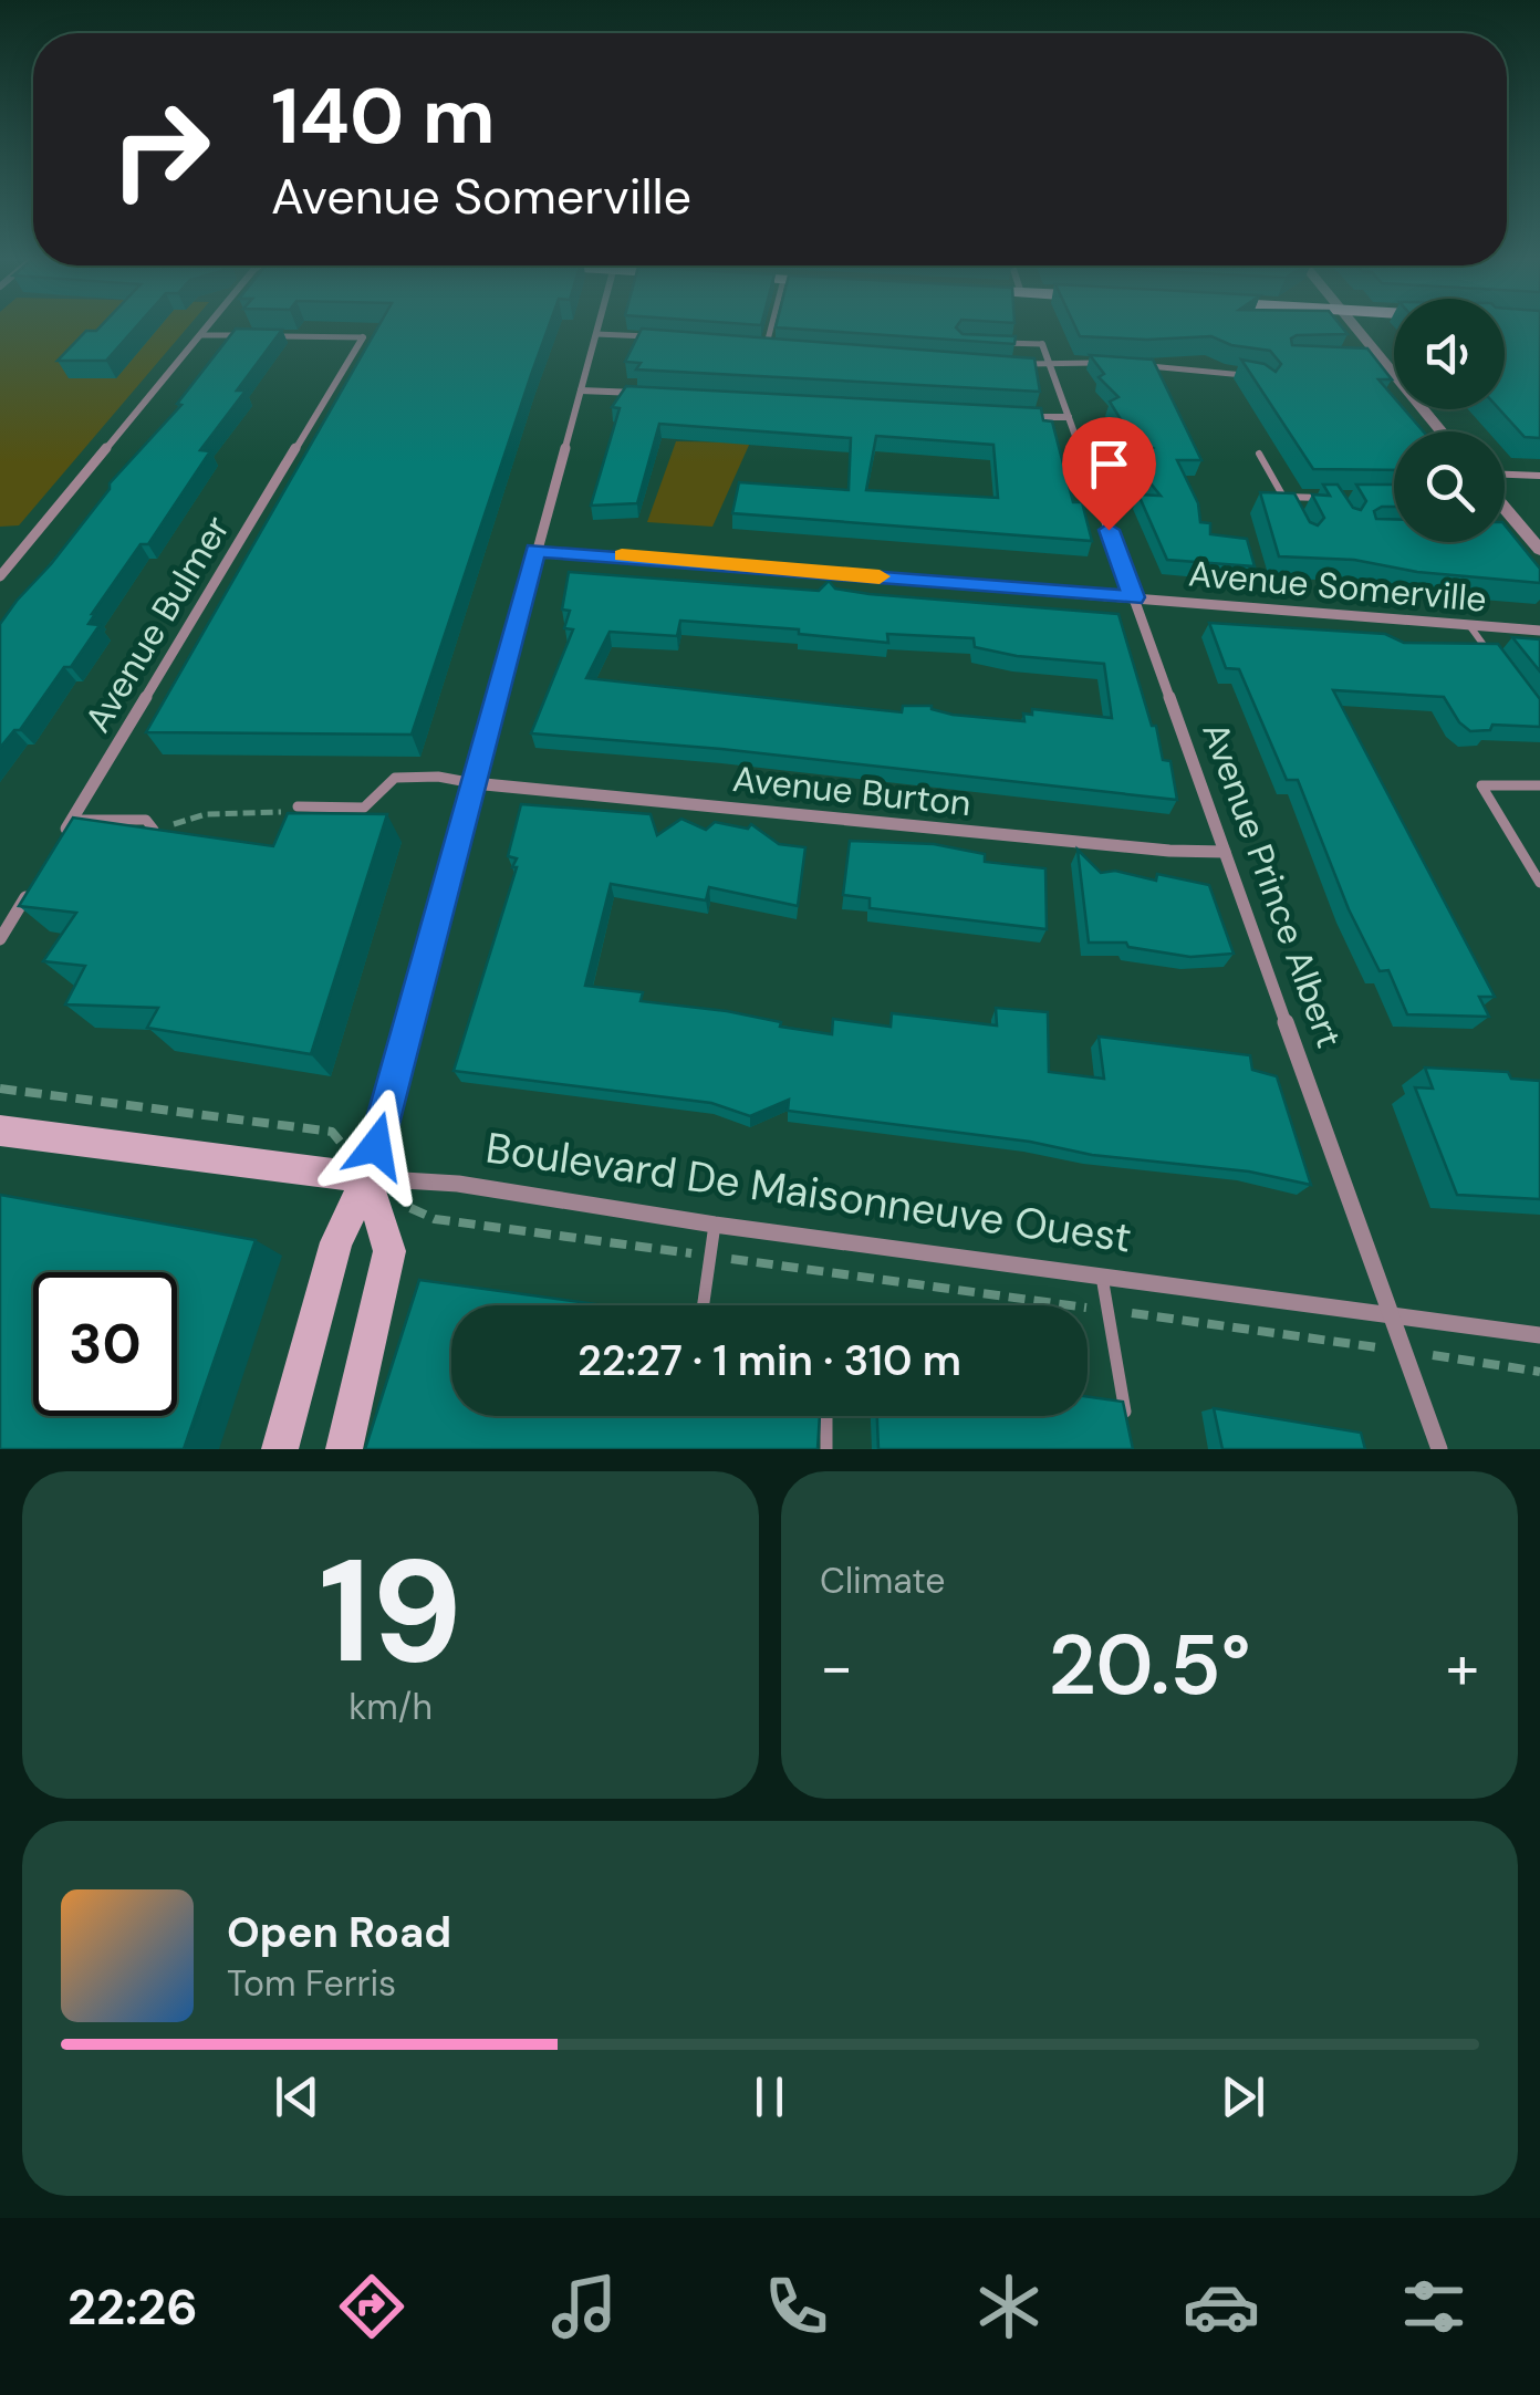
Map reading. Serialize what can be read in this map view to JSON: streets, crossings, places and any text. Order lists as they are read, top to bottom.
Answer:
{
  "streets": {
    "main road": ["Boulevard De Maisonneuve Ouest"],
    "street": [
      "Avenue Somerville",
      "Avenue Bulmer",
      "Avenue Burton",
      "Avenue Prince Albert"
    ]
  },
  "crossings": [
    ["Avenue Somerville", "Avenue Prince Albert"],
    ["Avenue Burton", "Avenue Prince Albert"],
    ["Avenue Prince Albert", "Boulevard De Maisonneuve Ouest"]
  ],
  "page": {
    "turn": ["140 m", "Avenue Somerville"],
    "limit": "30",
    "trip": "22:27 · 1 min · 310 m",
    "tile": [
      ["19", "km/h"],
      "Climate"
    ],
    "heat": ["−", "20.5°", "+"],
    "song": ["Open Road", "Tom Ferris"],
    "tabs": "22:26"
  }
}
